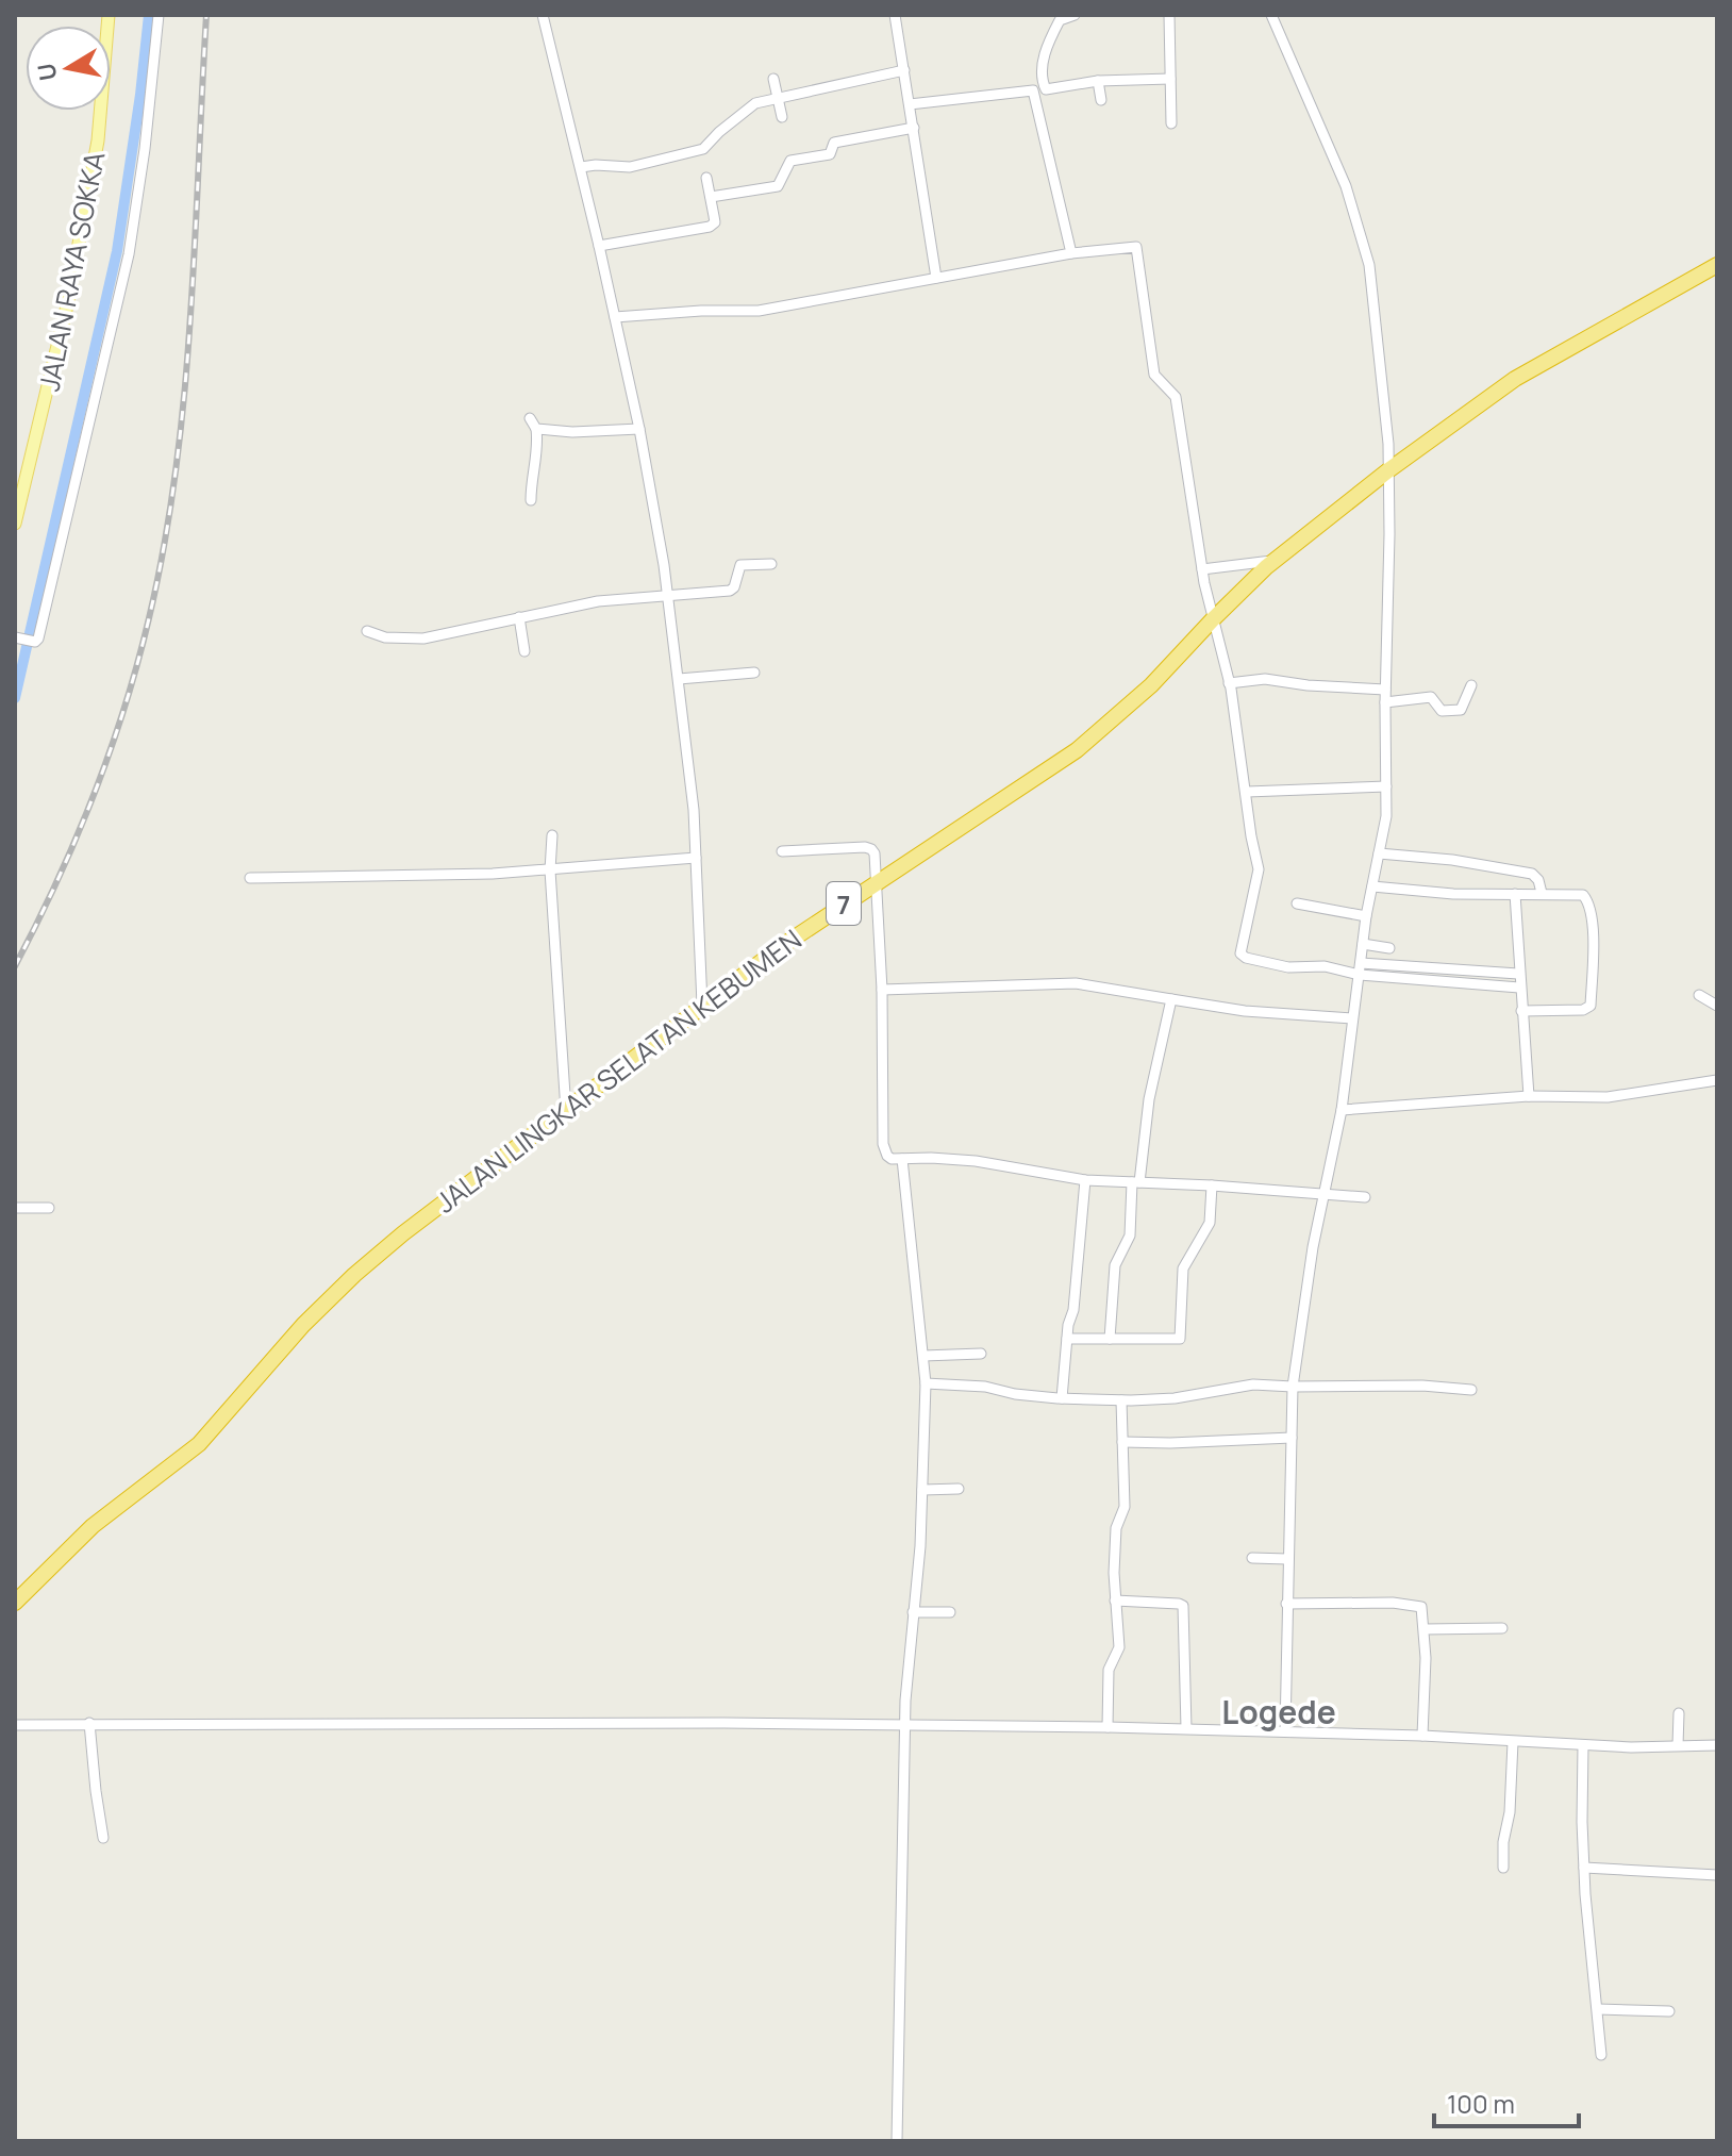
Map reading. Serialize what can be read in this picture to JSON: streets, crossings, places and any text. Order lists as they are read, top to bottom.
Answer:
{
  "streets": {
    "highway": ["7", "JALAN LINGKAR SELATAN KEBUMEN"],
    "main road": ["JALAN RAYA SOKKA"]
  },
  "districts": ["Logede"],
  "scale_bar": "100 m",
  "north": "left"
}
